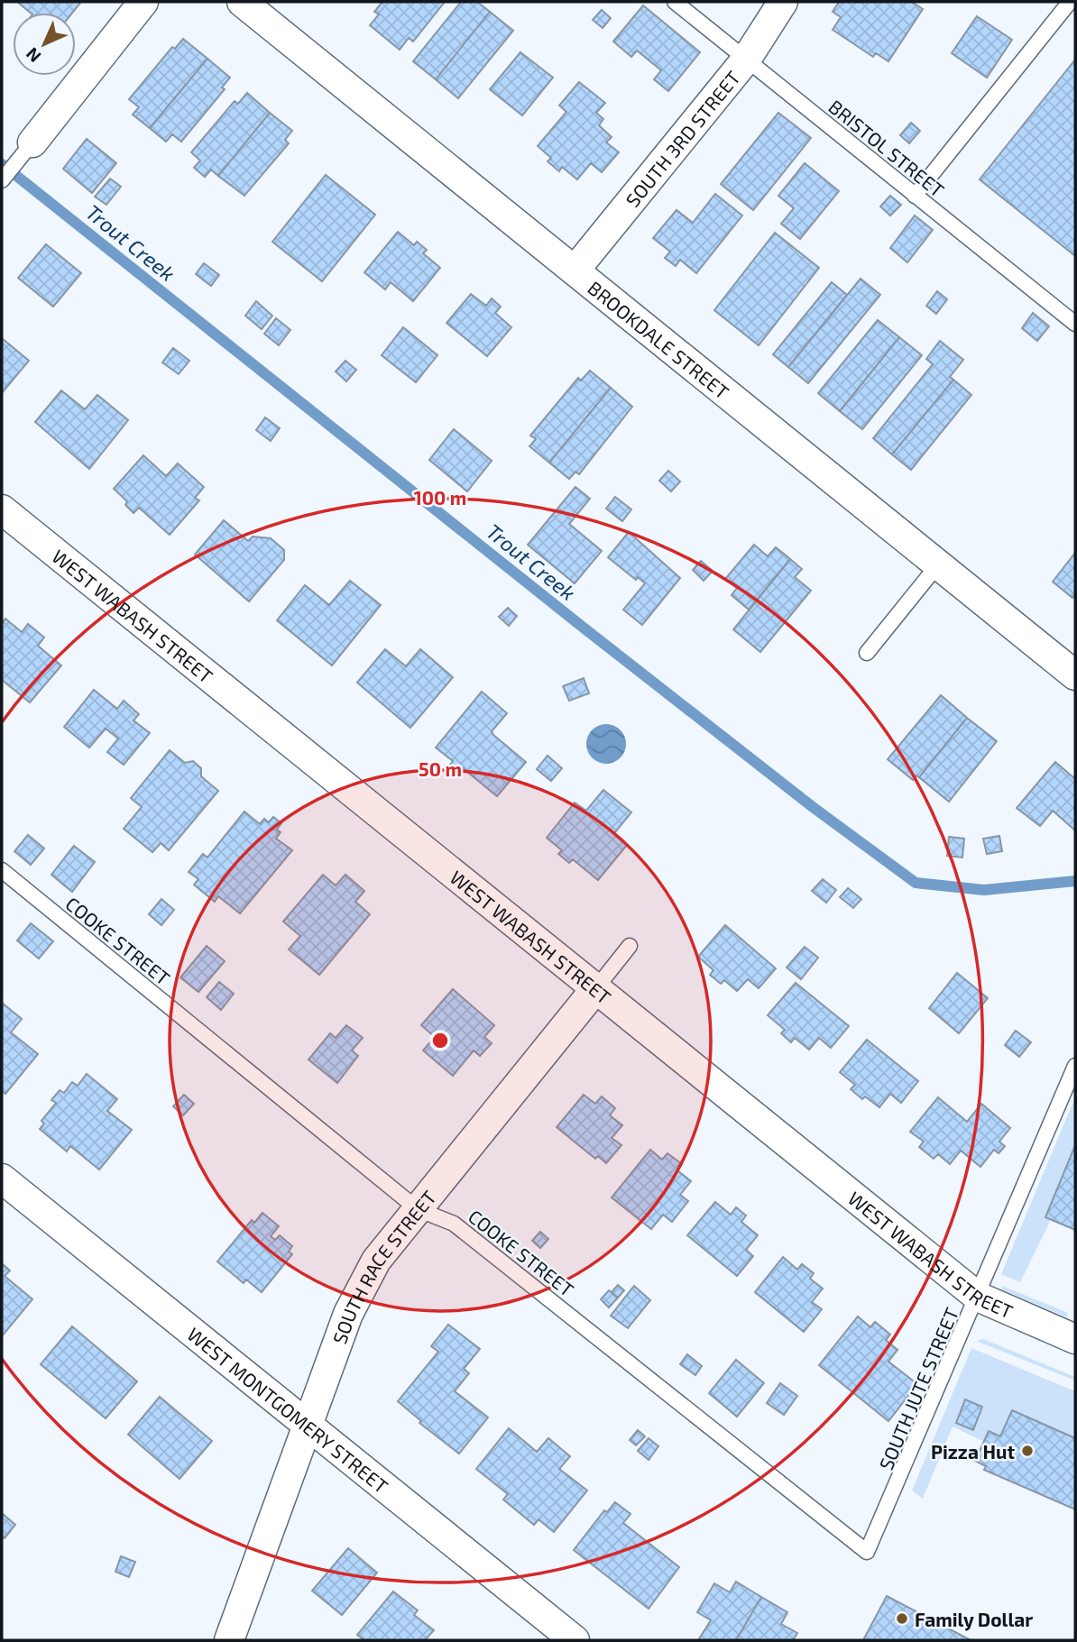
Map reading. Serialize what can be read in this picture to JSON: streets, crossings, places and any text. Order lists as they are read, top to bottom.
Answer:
{
  "streets": {
    "street": [
      "SOUTH 3RD STREET",
      "BROOKDALE STREET",
      "WEST WABASH STREET",
      "SOUTH RACE STREET",
      "WEST MONTGOMERY STREET"
    ],
    "lane": ["BRISTOL STREET", "COOKE STREET", "SOUTH JUTE STREET"]
  },
  "crossings": [
    ["SOUTH 3RD STREET", "BRISTOL STREET"],
    ["SOUTH 3RD STREET", "BROOKDALE STREET"],
    ["WEST WABASH STREET", "SOUTH RACE STREET"],
    ["WEST WABASH STREET", "SOUTH JUTE STREET"],
    ["COOKE STREET", "SOUTH RACE STREET"],
    ["COOKE STREET", "SOUTH JUTE STREET"],
    ["SOUTH RACE STREET", "WEST MONTGOMERY STREET"]
  ],
  "water": ["Trout Creek"],
  "places": ["Pizza Hut", "Family Dollar"],
  "north": "bottom left",
  "rings": ["100 m", "50 m"]
}
